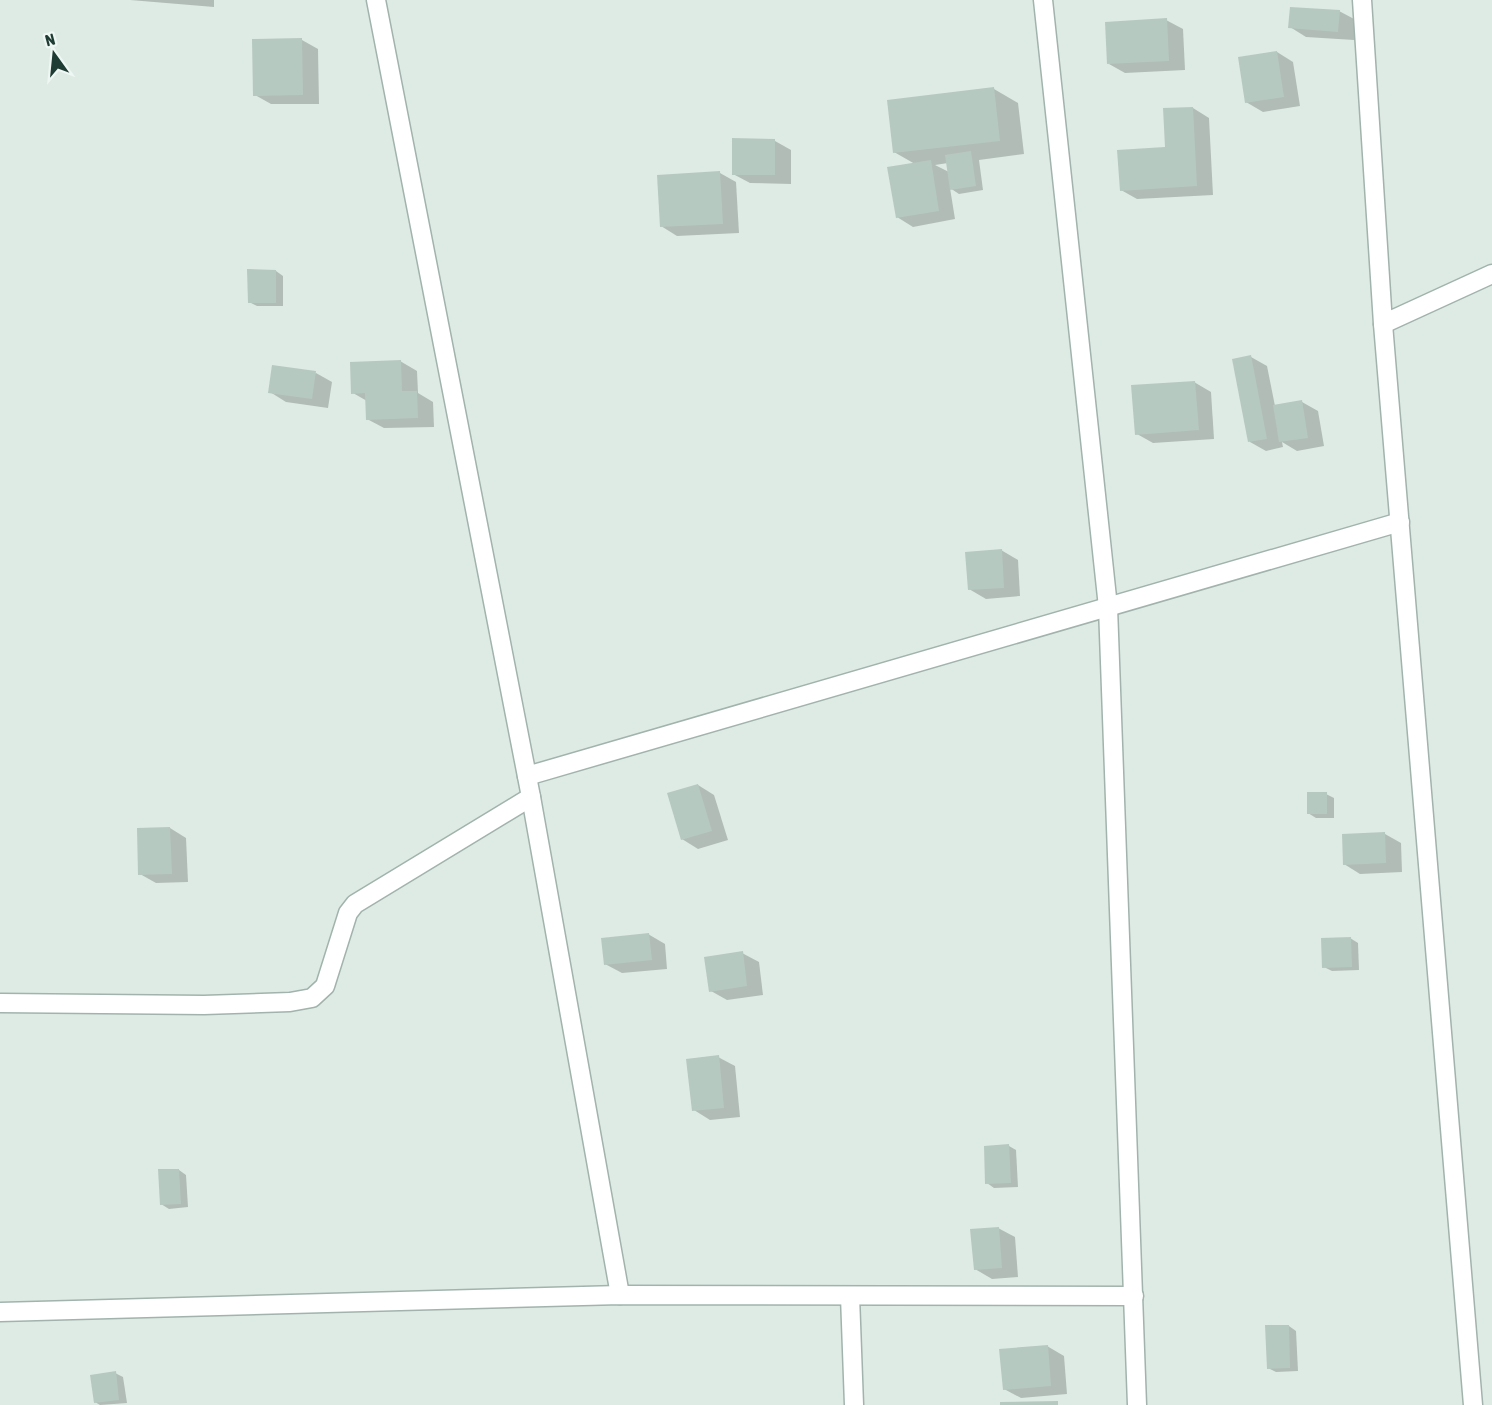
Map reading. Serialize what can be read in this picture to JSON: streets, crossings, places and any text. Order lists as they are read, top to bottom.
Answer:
{
  "north": "top"
}
